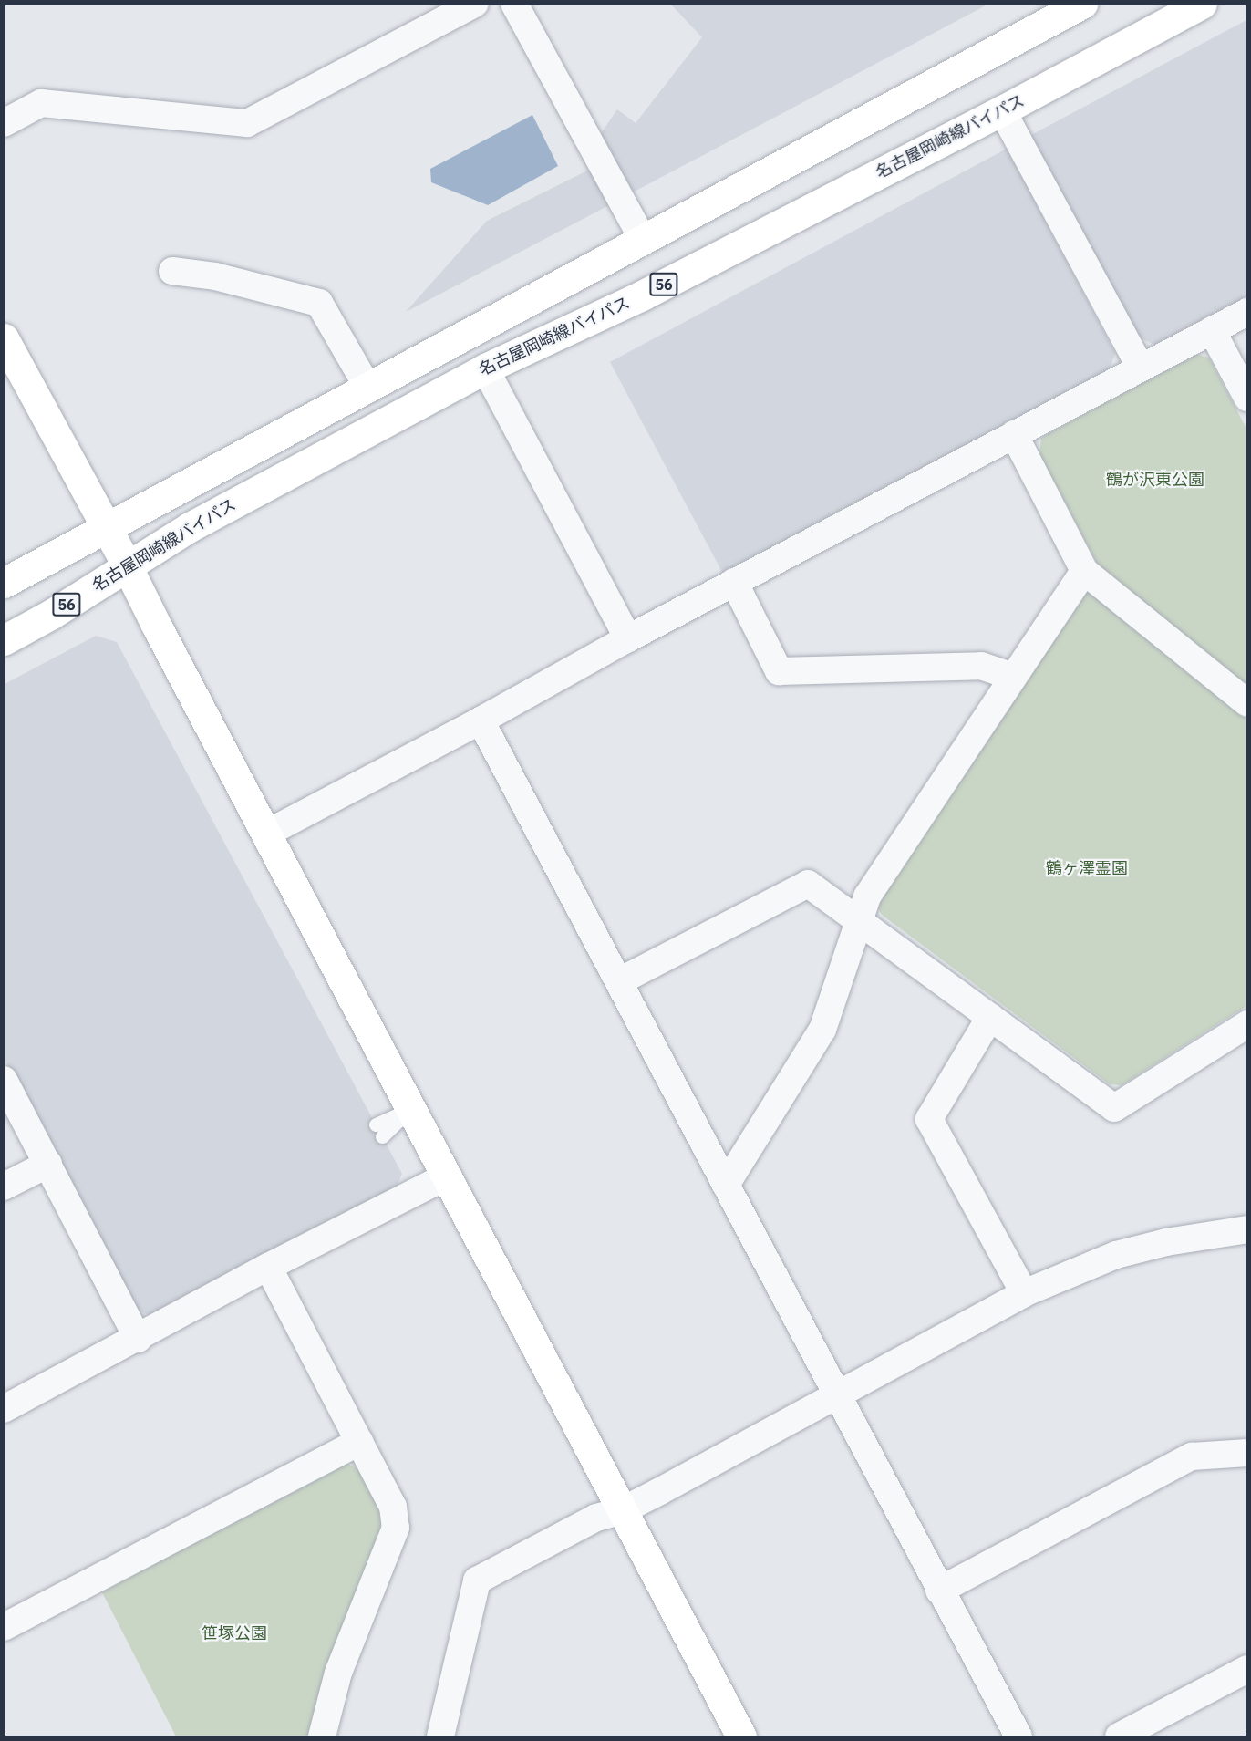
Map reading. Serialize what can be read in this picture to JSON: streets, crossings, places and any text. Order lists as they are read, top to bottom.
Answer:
{
  "streets": {
    "main road": ["名古屋岡崎線バイパス", "56"]
  },
  "parks": ["鶴が沢東公園", "鶴ヶ澤霊園", "笹塚公園"]
}
